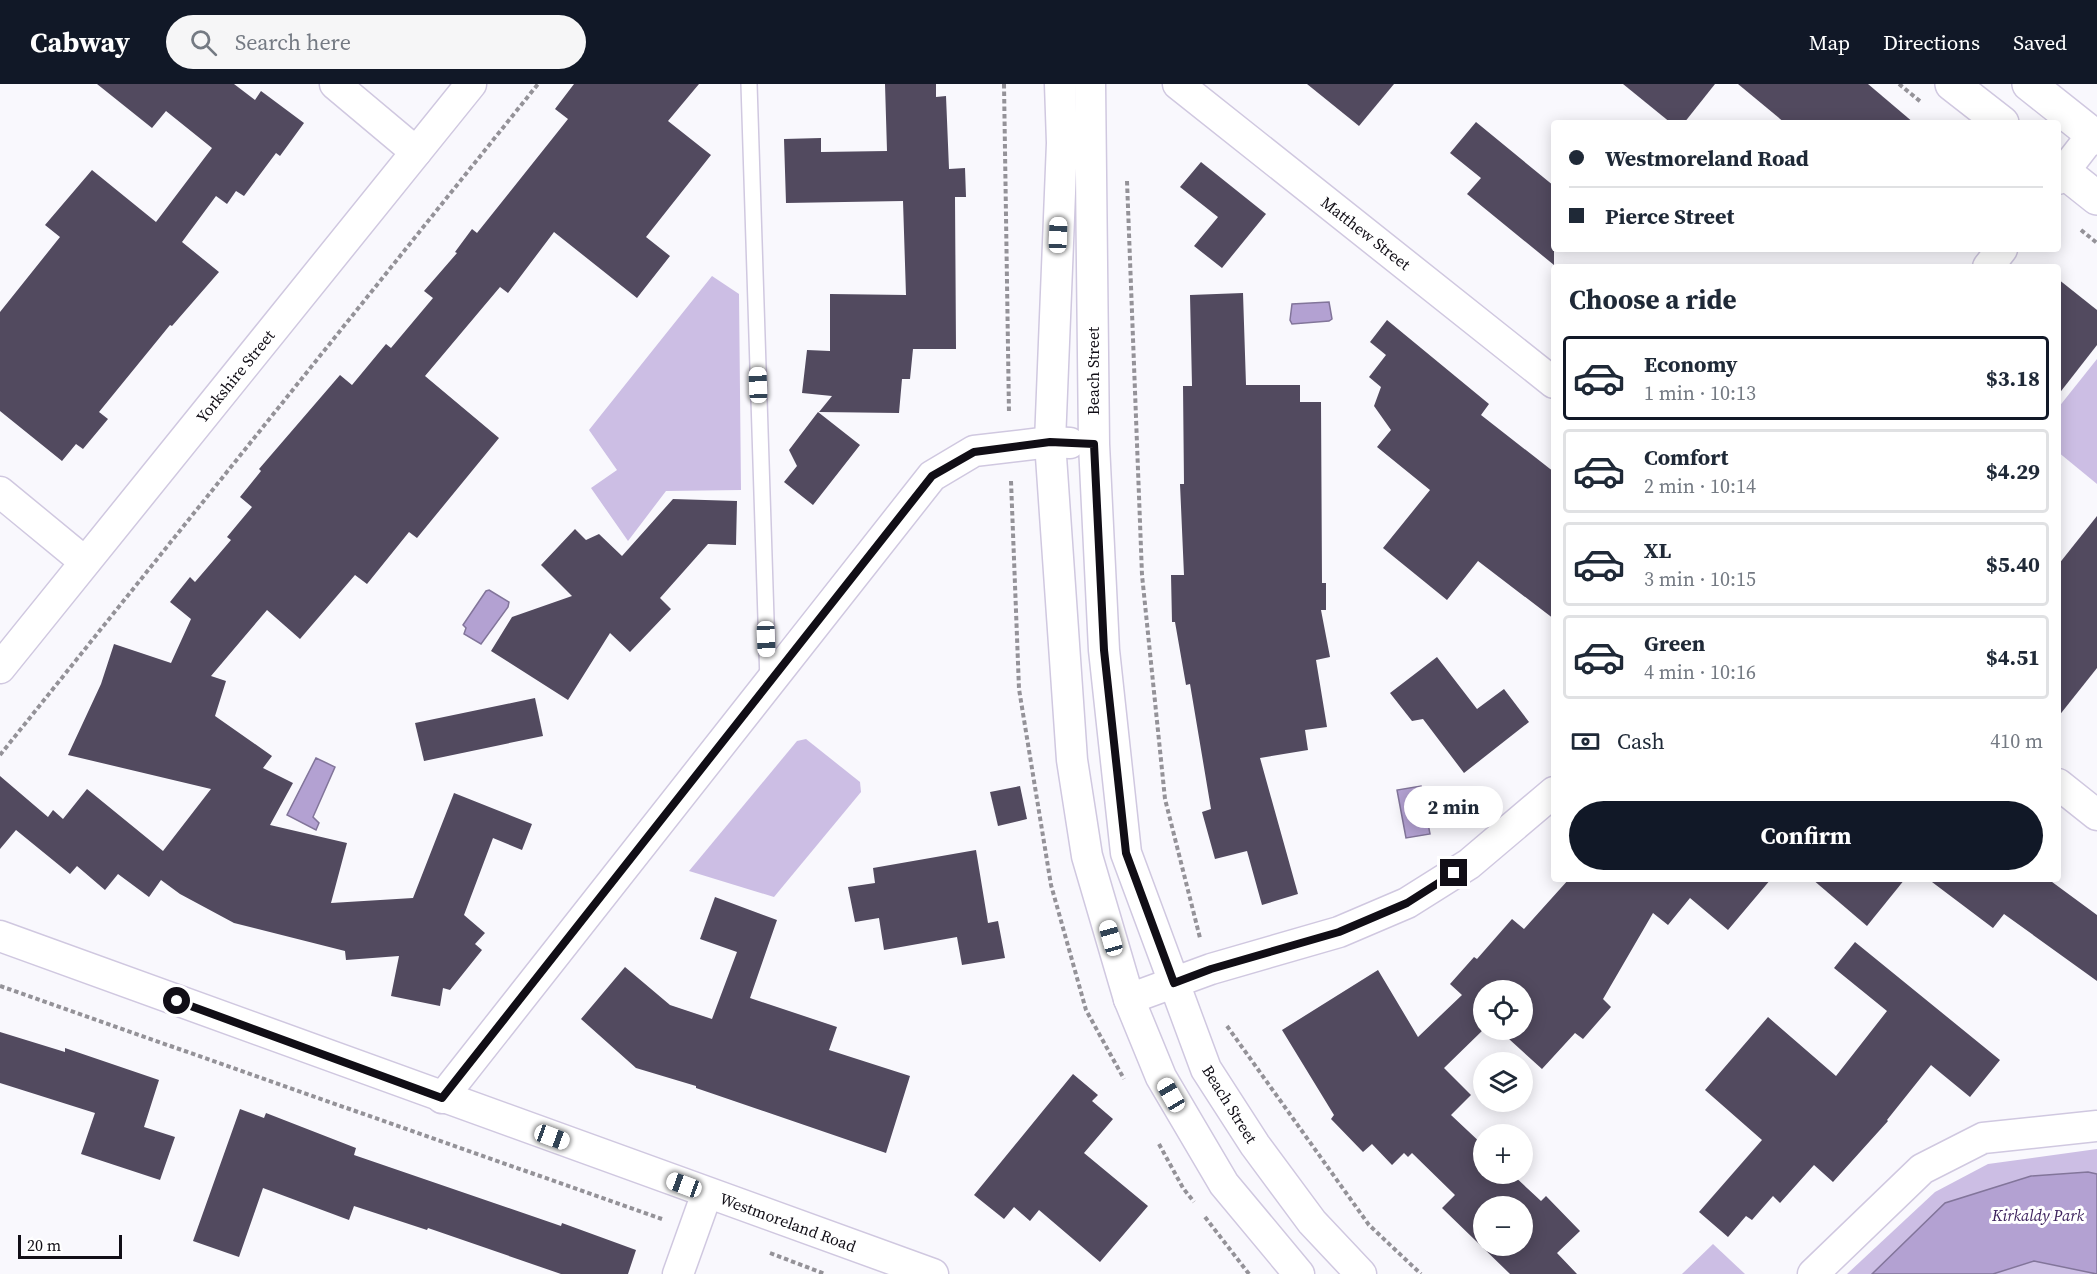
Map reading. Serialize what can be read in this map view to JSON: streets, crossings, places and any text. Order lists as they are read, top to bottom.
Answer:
{
  "streets": {
    "street": [
      "Matthew Street",
      "Beach Street",
      "Yorkshire Street",
      "Westmoreland Road"
    ]
  },
  "parks": ["Kirkaldy Park"],
  "scale_bar": "20 m",
  "page": {
    "header": "Cabway",
    "search": "Search here",
    "nav": ["Map", "Directions", "Saved"],
    "banner": ["Westmoreland Road", "Pierce Street"],
    "heading": "Choose a ride",
    "list": [
      {
        "name": "Economy",
        "note": "1 min · 10:13",
        "value": "$3.18"
      },
      {
        "name": "Comfort",
        "note": "2 min · 10:14",
        "value": "$4.29"
      },
      {
        "name": "XL",
        "note": "3 min · 10:15",
        "value": "$5.40"
      },
      {
        "name": "Green",
        "note": "4 min · 10:16",
        "value": "$4.51"
      }
    ],
    "pay": ["Cash", "410 m"],
    "bubble": "2 min",
    "buttons": "Confirm",
    "map_buttons": ["+", "−"],
    "scale": "20 m"
  }
}
